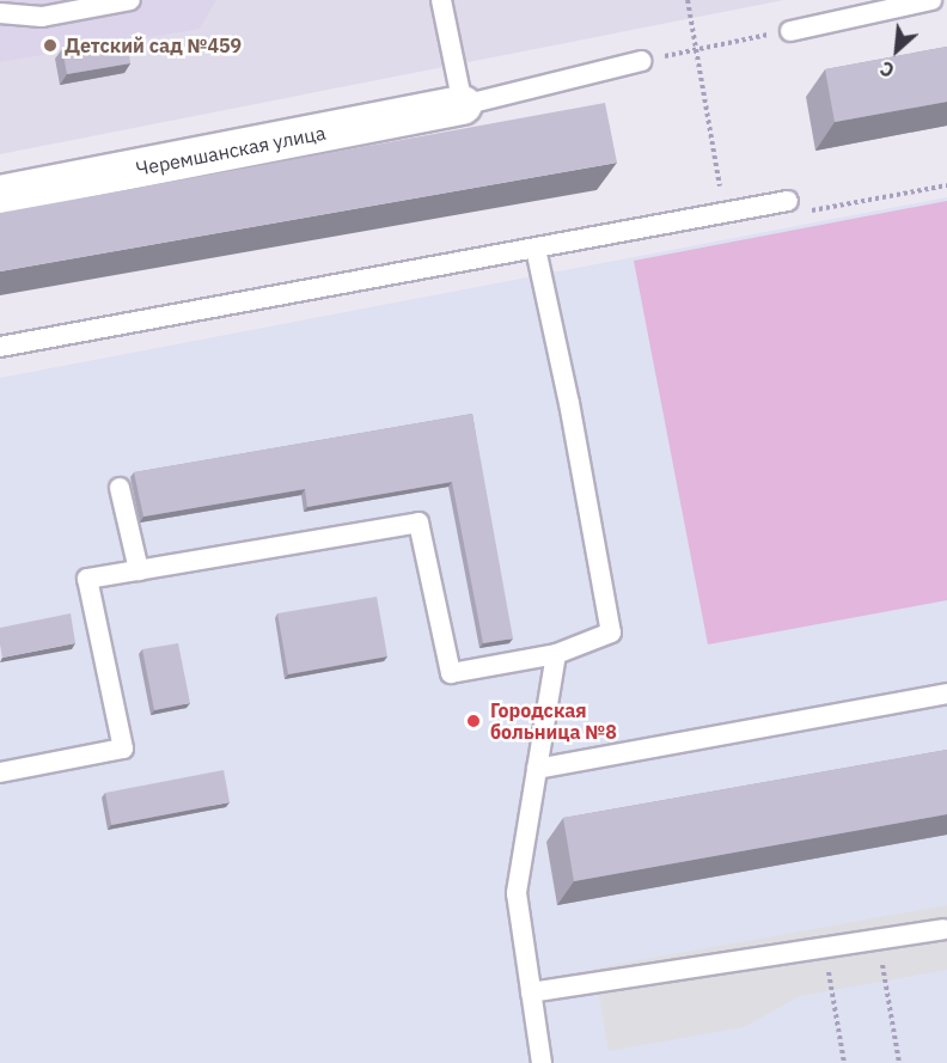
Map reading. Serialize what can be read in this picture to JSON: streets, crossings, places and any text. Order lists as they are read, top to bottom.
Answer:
{
  "streets": {
    "street": ["Черемшанская улица"]
  },
  "places": ["Детский сад №459", "Городская больница №8"],
  "north": "bottom left"
}
